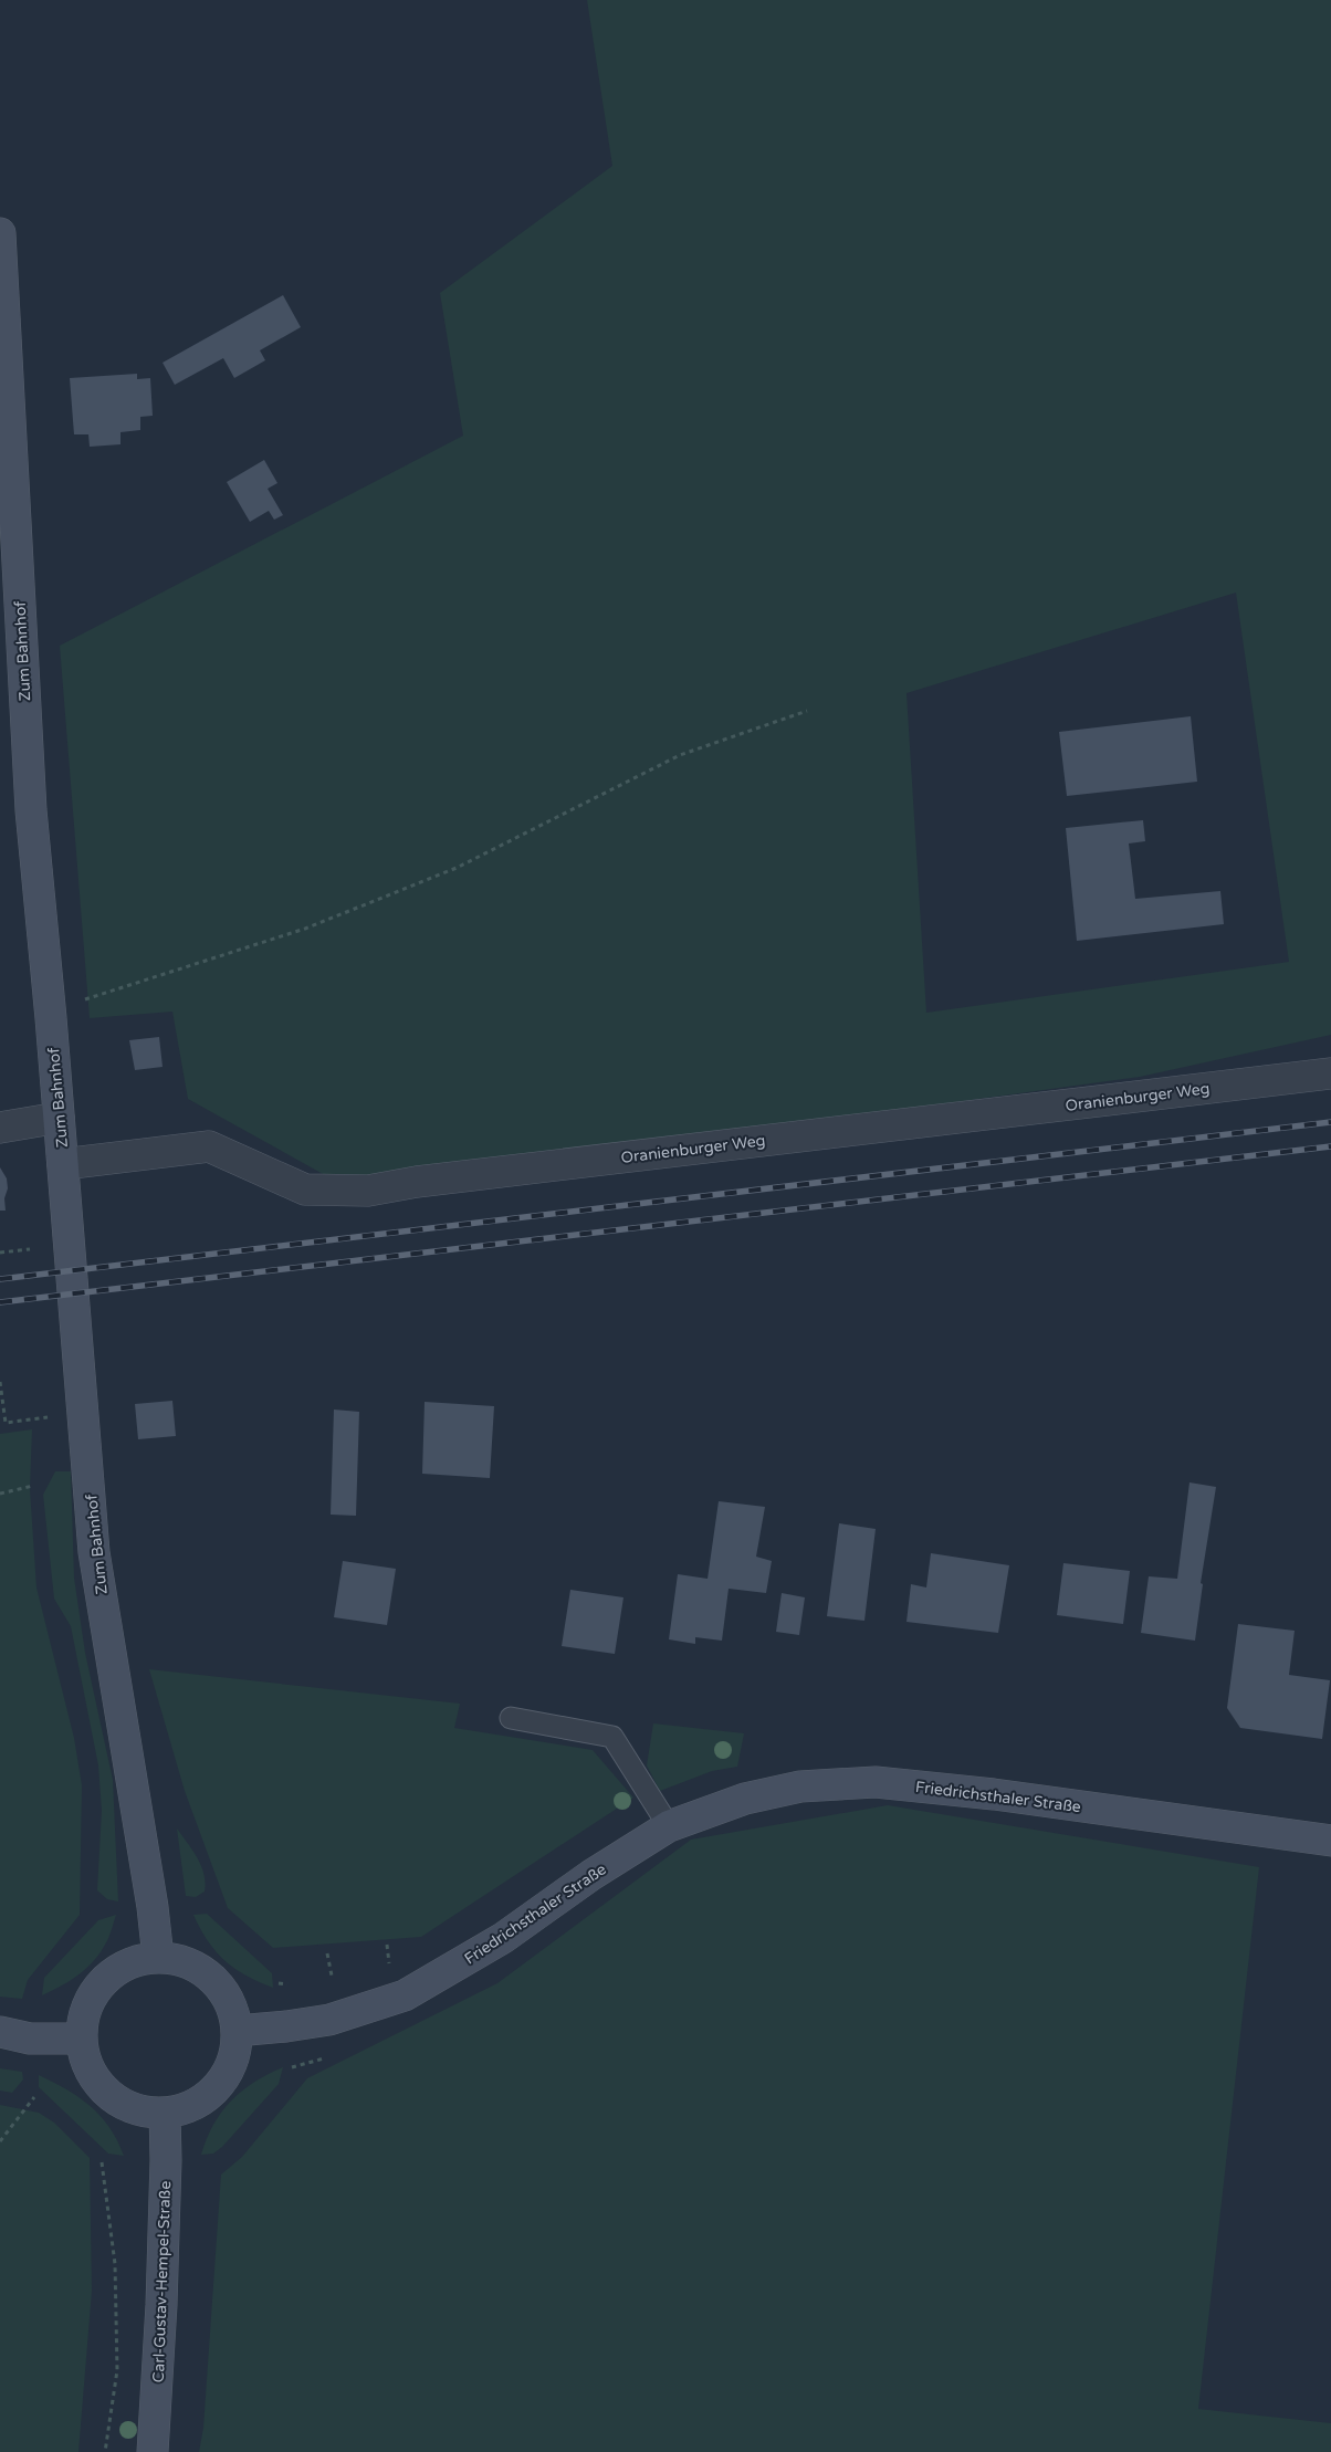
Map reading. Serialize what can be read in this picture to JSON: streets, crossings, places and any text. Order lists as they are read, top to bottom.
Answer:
{
  "streets": {
    "street": [
      "Zum Bahnhof",
      "Oranienburger Weg",
      "Friedrichsthaler Straße",
      "Carl-Gustav-Hempel-Straße"
    ]
  },
  "crossings": [
    ["Zum Bahnhof", "Oranienburger Weg"],
    ["Zum Bahnhof", "Friedrichsthaler Straße"],
    ["Zum Bahnhof", "Carl-Gustav-Hempel-Straße"],
    ["Friedrichsthaler Straße", "Carl-Gustav-Hempel-Straße"]
  ]
}
